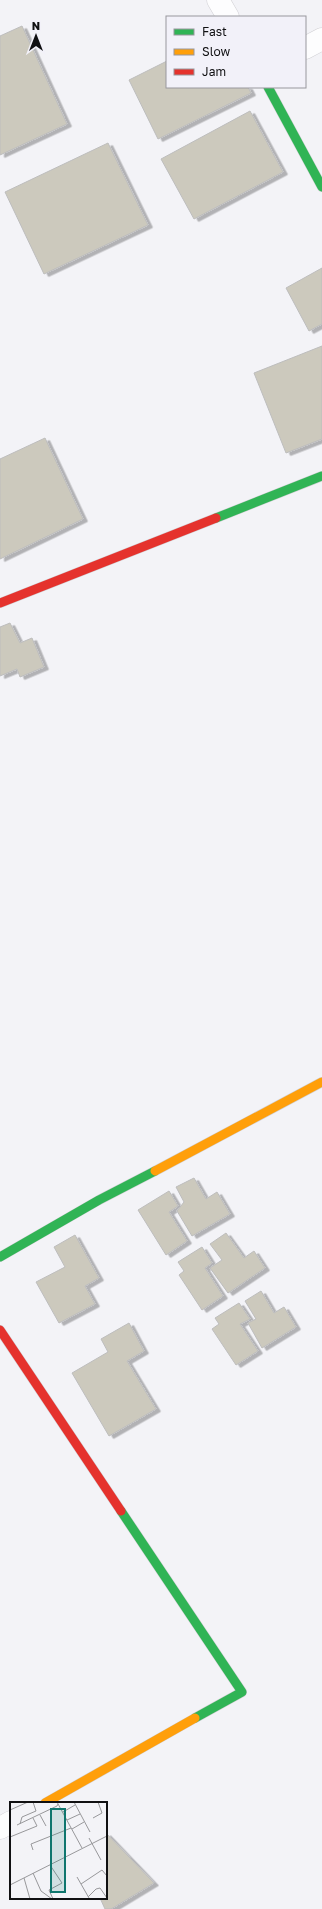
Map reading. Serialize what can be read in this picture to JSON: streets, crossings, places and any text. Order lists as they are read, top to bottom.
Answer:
{
  "legend": ["Fast", "Slow", "Jam"],
  "north": "top"
}
